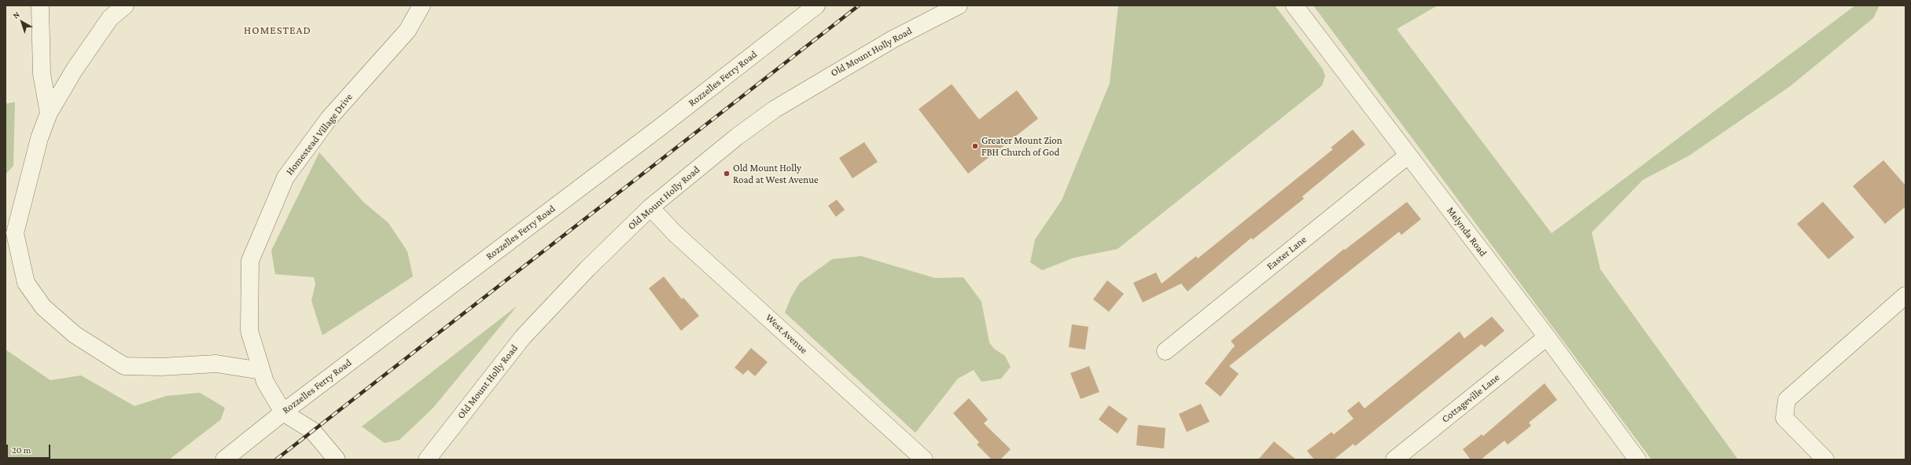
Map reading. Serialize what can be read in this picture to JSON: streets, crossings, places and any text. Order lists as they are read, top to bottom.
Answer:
{
  "streets": {
    "street": [
      "Old Mount Holly Road",
      "Rozzelles Ferry Road",
      "Homestead Village Drive",
      "Melynda Road",
      "Easter Lane",
      "West Avenue",
      "Cottageville Lane"
    ]
  },
  "crossings": [
    ["Old Mount Holly Road", "West Avenue"],
    ["Rozzelles Ferry Road", "Homestead Village Drive"],
    ["Melynda Road", "Easter Lane"],
    ["Melynda Road", "Cottageville Lane"]
  ],
  "districts": ["HOMESTEAD"],
  "places": ["Greater Mount Zion FBH Church of God", "Old Mount Holly Road at West Avenue"],
  "scale_bar": "20 m",
  "north": "top left"
}
